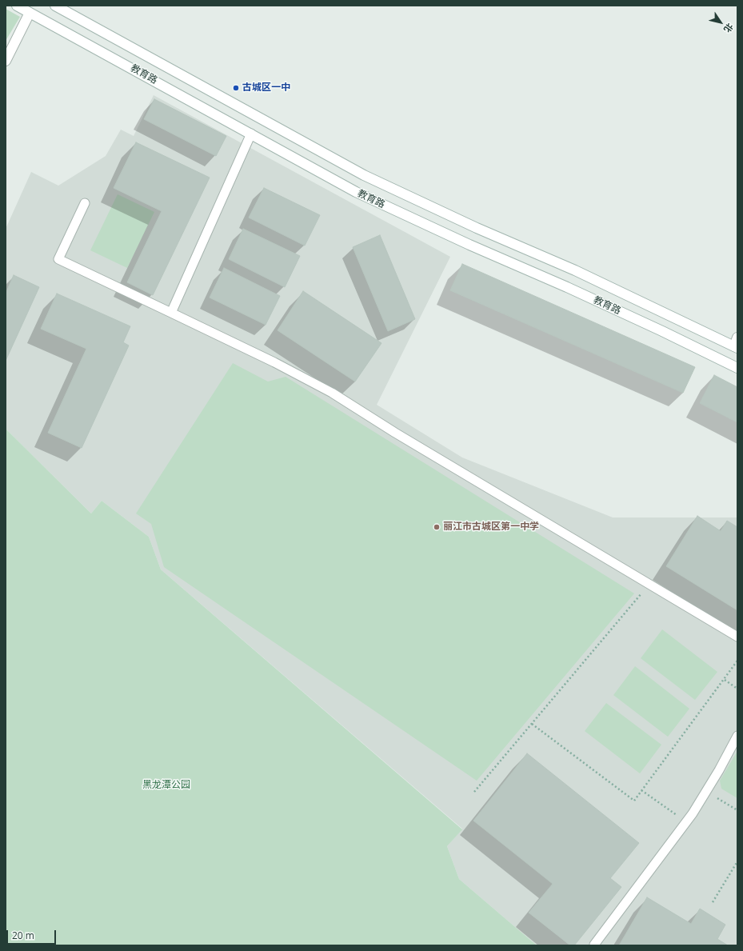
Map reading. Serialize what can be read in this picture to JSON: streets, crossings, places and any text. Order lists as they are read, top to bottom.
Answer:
{
  "streets": {
    "street": ["教育路"]
  },
  "parks": ["黑龙潭公园"],
  "places": ["古城区一中", "丽江市古城区第一中学"],
  "scale_bar": "20 m",
  "north": "bottom right"
}
